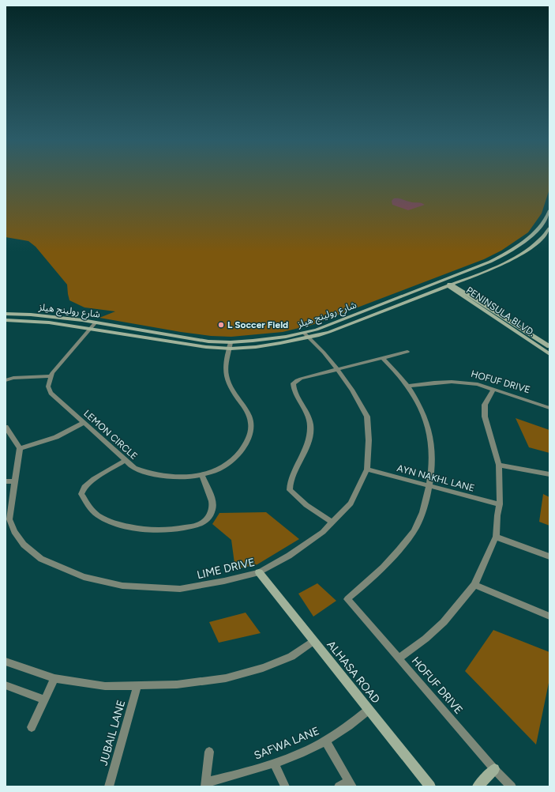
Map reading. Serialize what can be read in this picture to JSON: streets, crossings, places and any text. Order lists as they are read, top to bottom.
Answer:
{
  "streets": {
    "main road": ["شارع رولينج هيلز", "PENINSULA BLVD.", "ALHASA ROAD"],
    "street": [
      "HOFUF DRIVE",
      "LEMON CIRCLE",
      "AYN NAKHL LANE",
      "LIME DRIVE",
      "JUBAIL LANE",
      "SAFWA LANE"
    ]
  },
  "crossings": [
    ["شارع رولينج هيلز", "PENINSULA BLVD."],
    ["شارع رولينج هيلز", "LEMON CIRCLE"],
    ["شارع رولينج هيلز", "LIME DRIVE"],
    ["HOFUF DRIVE", "AYN NAKHL LANE"],
    ["AYN NAKHL LANE", "LIME DRIVE"],
    ["LIME DRIVE", "ALHASA ROAD"],
    ["ALHASA ROAD", "SAFWA LANE"]
  ],
  "places": ["L Soccer Field"]
}
